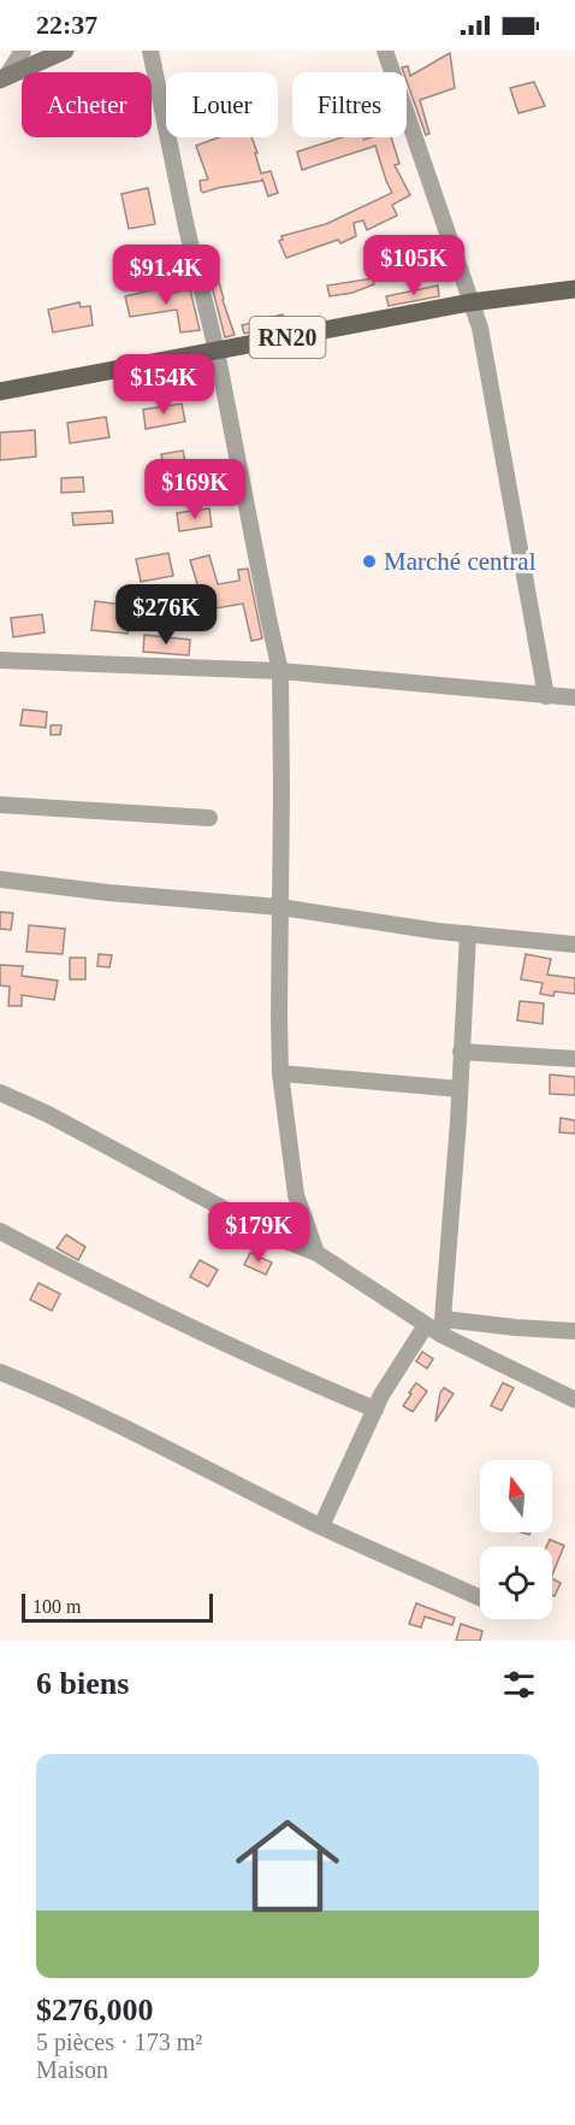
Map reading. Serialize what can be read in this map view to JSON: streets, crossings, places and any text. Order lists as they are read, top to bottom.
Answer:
{
  "streets": {
    "main road": ["RN20"]
  },
  "places": ["Marché central"],
  "scale_bar": "100 m",
  "north": "top",
  "page": {
    "status": "22:37",
    "chip": ["Acheter", "Louer", "Filtres"],
    "price": [
      "$105K",
      "$91.4K",
      "$154K",
      "$169K",
      "$276K",
      "$179K"
    ],
    "scale": "100 m",
    "heading": "6 biens",
    "list": [
      {
        "name": "$276,000",
        "note": "5 pièces · 173 m² · Maison"
      }
    ]
  }
}
